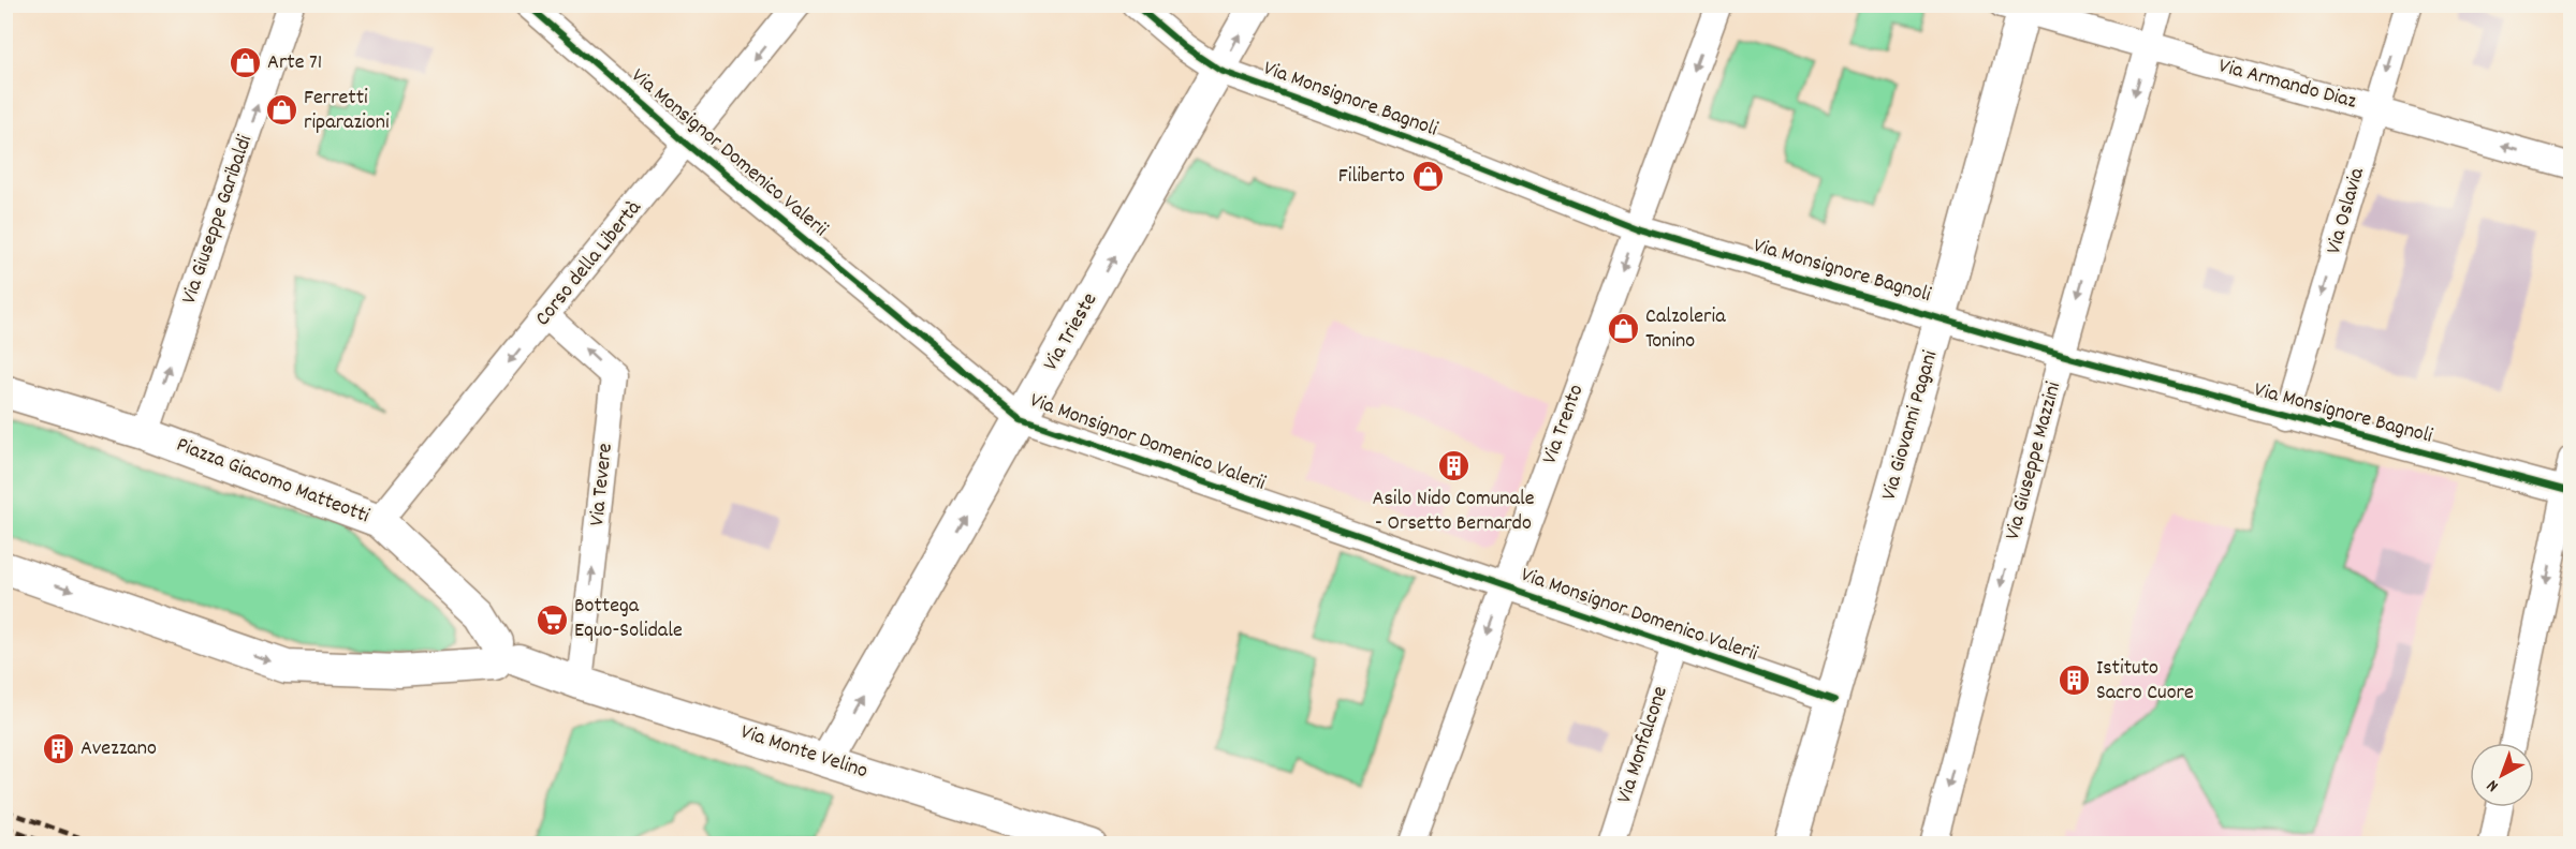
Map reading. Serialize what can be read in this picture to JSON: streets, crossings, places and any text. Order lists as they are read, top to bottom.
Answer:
{
  "streets": {
    "street": [
      "Via Armando Diaz",
      "Via Monsignore Bagnoli",
      "Via Monsignor Domenico Valerii",
      "Via Oslavia",
      "Via Giuseppe Garibaldi",
      "Corso della Libertà",
      "Via Trieste",
      "Via Trento",
      "Via Giovanni Pagani",
      "Via Giuseppe Mazzini",
      "Piazza Giacomo Matteotti",
      "Via Tevere",
      "Via Monfalcone",
      "Via Monte Velino"
    ]
  },
  "crossings": [
    ["Via Armando Diaz", "Via Oslavia"],
    ["Via Armando Diaz", "Via Giovanni Pagani"],
    ["Via Armando Diaz", "Via Giuseppe Mazzini"],
    ["Via Monsignore Bagnoli", "Via Oslavia"],
    ["Via Monsignore Bagnoli", "Via Trieste"],
    ["Via Monsignore Bagnoli", "Via Trento"],
    ["Via Monsignore Bagnoli", "Via Giovanni Pagani"],
    ["Via Monsignore Bagnoli", "Via Giuseppe Mazzini"],
    ["Via Monsignor Domenico Valerii", "Corso della Libertà"],
    ["Via Monsignor Domenico Valerii", "Via Trieste"],
    ["Via Monsignor Domenico Valerii", "Via Trento"],
    ["Via Monsignor Domenico Valerii", "Via Giovanni Pagani"],
    ["Via Monsignor Domenico Valerii", "Via Monfalcone"],
    ["Via Giuseppe Garibaldi", "Piazza Giacomo Matteotti"],
    ["Corso della Libertà", "Piazza Giacomo Matteotti"],
    ["Corso della Libertà", "Via Tevere"],
    ["Via Trieste", "Via Monte Velino"],
    ["Piazza Giacomo Matteotti", "Via Monte Velino"],
    ["Via Tevere", "Via Monte Velino"]
  ],
  "one_way": [
    "Via Armando Diaz",
    "Via Oslavia",
    "Via Giuseppe Garibaldi",
    "Corso della Libertà",
    "Via Trieste",
    "Via Trento",
    "Via Giuseppe Mazzini",
    "Via Tevere"
  ],
  "places": {
    "shop": [
      "Arte 71",
      "Ferretti riparazioni",
      "Filiberto",
      "Calzoleria Tonino"
    ],
    "building": ["Asilo Nido Comunale - Orsetto Bernardo", "Istituto Sacro Cuore", "Avezzano"],
    "supermarket": ["Bottega Equo-Solidale"]
  },
  "north": "bottom left"
}
